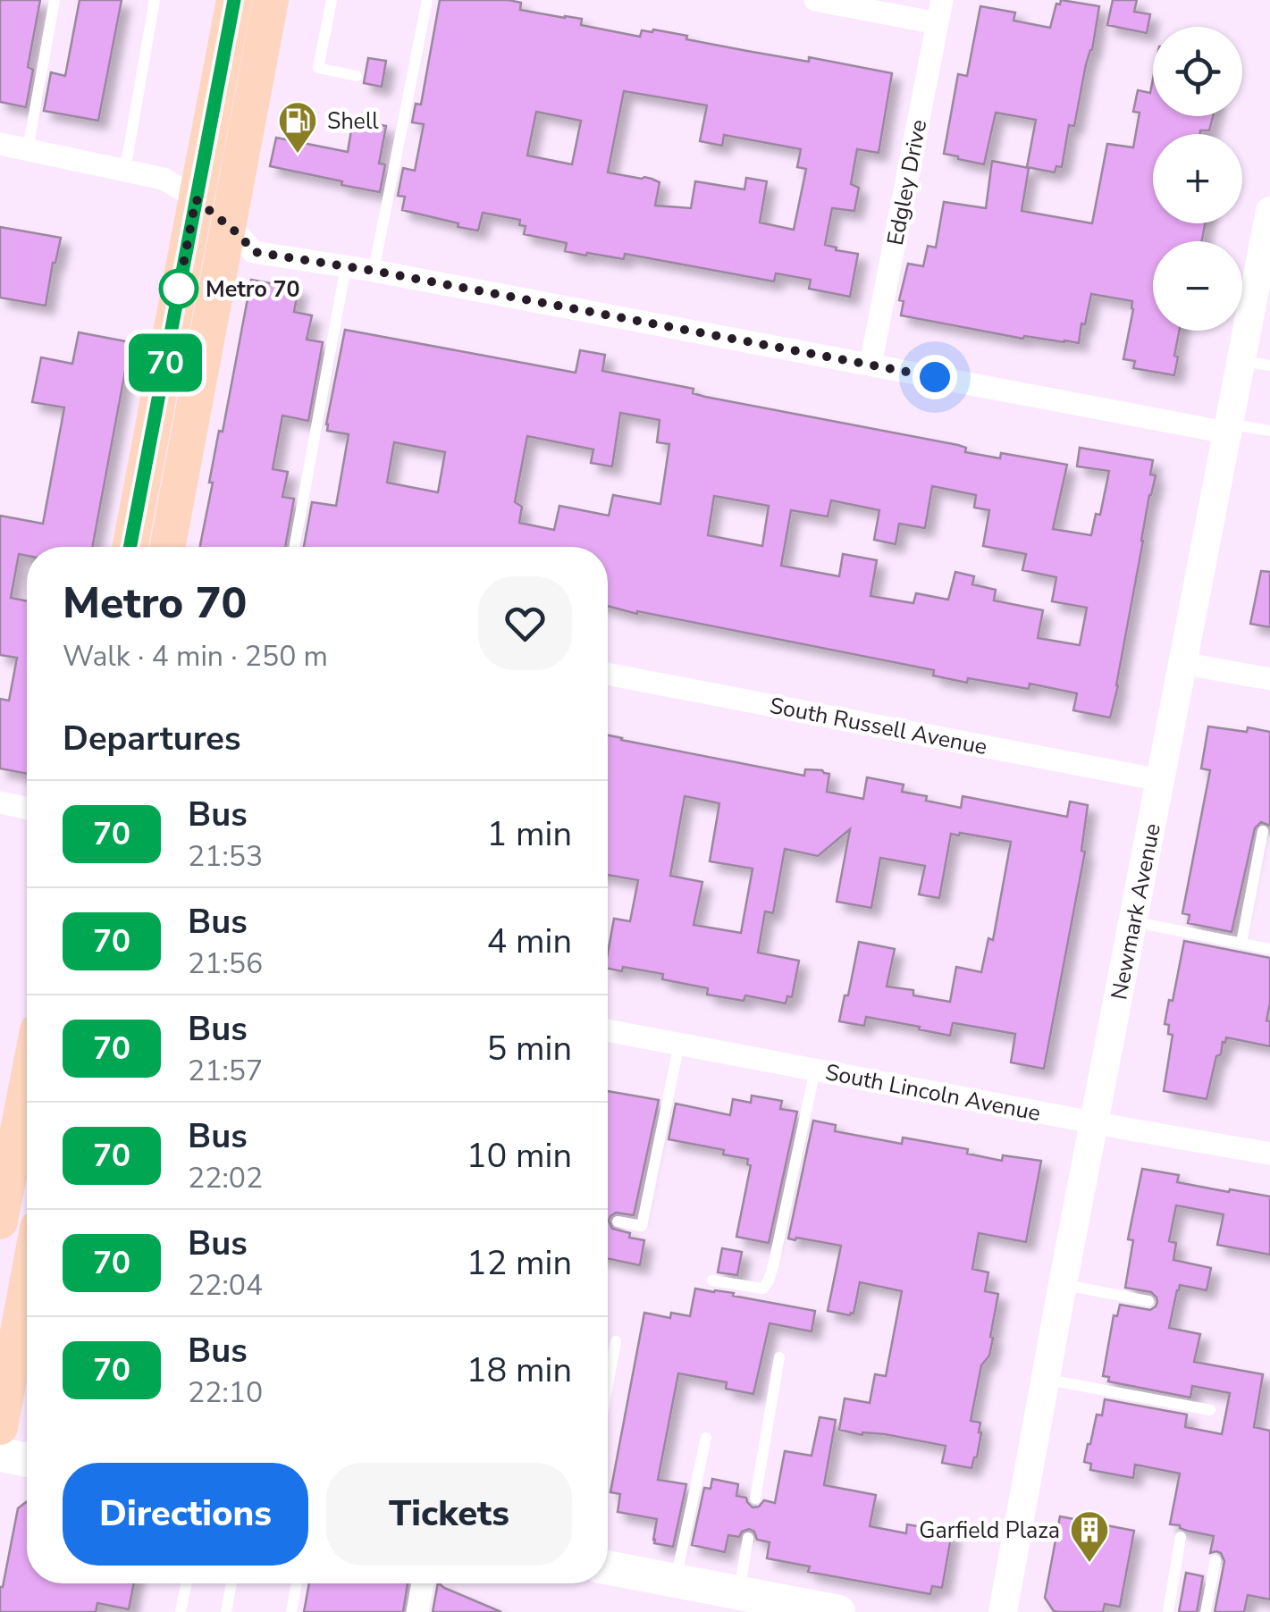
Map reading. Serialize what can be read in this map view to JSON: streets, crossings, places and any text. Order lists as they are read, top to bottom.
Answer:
{
  "streets": {
    "street": [
      "Edgley Drive",
      "South Russell Avenue",
      "Newmark Avenue",
      "South Lincoln Avenue"
    ]
  },
  "crossings": [
    ["South Russell Avenue", "Newmark Avenue"],
    ["Newmark Avenue", "South Lincoln Avenue"]
  ],
  "places": {
    "fuel station": ["Shell"],
    "other": ["Metro 70"],
    "building": ["Garfield Plaza"]
  },
  "lines": ["bus line 70"],
  "page": {
    "on_map": "70",
    "map_buttons": ["+", "−"],
    "heading": [
      ["Metro 70", "Walk · 4 min · 250 m"],
      "Departures"
    ],
    "list": [
      {
        "mark": "70",
        "name": "Bus",
        "note": "21:53",
        "value": "1 min"
      },
      {
        "mark": "70",
        "name": "Bus",
        "note": "21:56",
        "value": "4 min"
      },
      {
        "mark": "70",
        "name": "Bus",
        "note": "21:57",
        "value": "5 min"
      },
      {
        "mark": "70",
        "name": "Bus",
        "note": "22:02",
        "value": "10 min"
      },
      {
        "mark": "70",
        "name": "Bus",
        "note": "22:04",
        "value": "12 min"
      },
      {
        "mark": "70",
        "name": "Bus",
        "note": "22:10",
        "value": "18 min"
      }
    ],
    "buttons": ["Directions", "Tickets"]
  }
}
